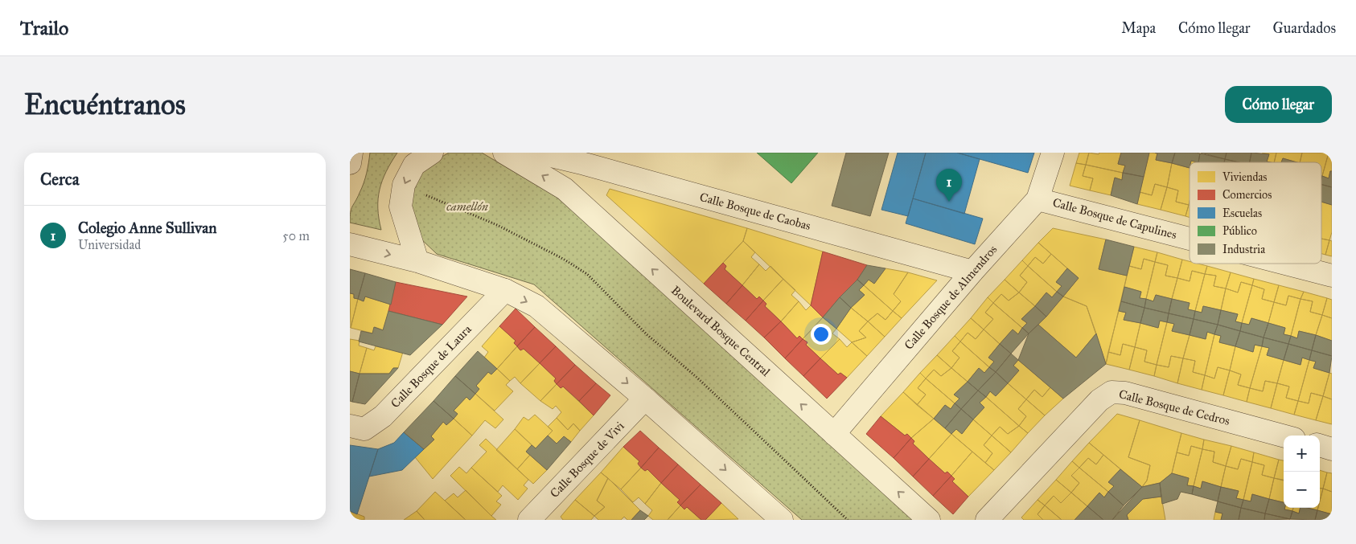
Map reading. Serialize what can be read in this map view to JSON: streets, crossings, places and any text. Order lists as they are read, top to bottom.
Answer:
{
  "streets": {
    "street": [
      "Calle Bosque de Caobas",
      "Calle Bosque de Capulines",
      "Calle Bosque de Almendros",
      "Boulevard Bosque Central",
      "Calle Bosque de Laura",
      "Calle Bosque de Cedros",
      "Calle Bosque de Vivi"
    ]
  },
  "crossings": [
    ["Calle Bosque de Caobas", "Calle Bosque de Almendros"],
    ["Calle Bosque de Capulines", "Calle Bosque de Almendros"],
    ["Calle Bosque de Almendros", "Boulevard Bosque Central"]
  ],
  "parks": ["camellón"],
  "legend": [
    "Viviendas",
    "Comercios",
    "Escuelas",
    "Público",
    "Industria"
  ],
  "page": {
    "header": "Trailo",
    "nav": ["Mapa", "Cómo llegar", "Guardados"],
    "buttons": "Cómo llegar",
    "title": "Encuéntranos",
    "heading": "Cerca",
    "pins": "1",
    "list": [
      {
        "mark": "1",
        "name": "Colegio Anne Sullivan",
        "note": "Universidad",
        "value": "50 m"
      }
    ],
    "map_buttons": ["+", "−"]
  }
}
